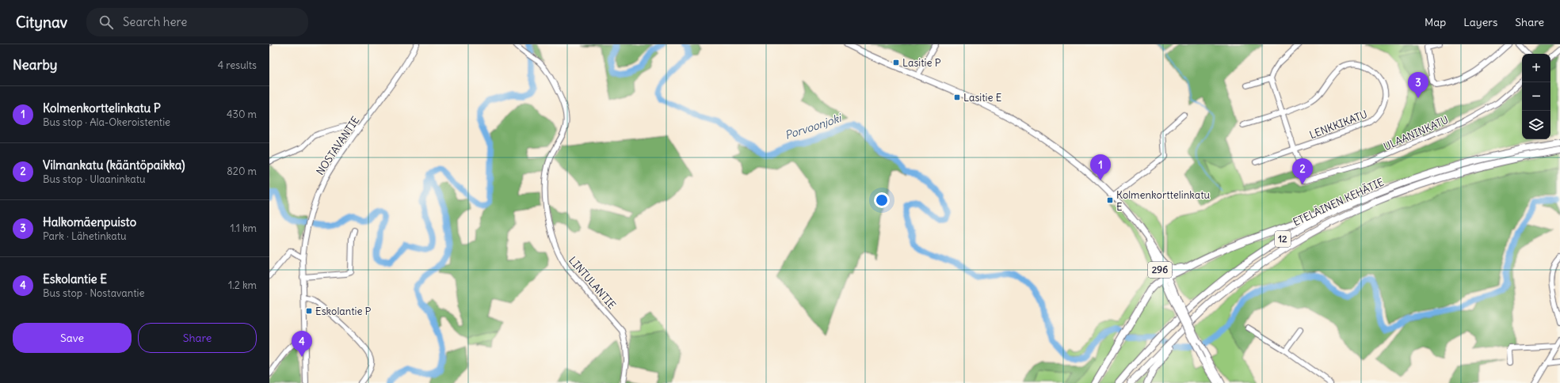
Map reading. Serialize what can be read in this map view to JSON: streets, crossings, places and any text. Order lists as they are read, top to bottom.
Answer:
{
  "streets": {
    "highway": ["ETELÄINEN KEHÄTIE", "12"],
    "main road": ["296"],
    "street": [
      "LENKKIKATU",
      "ULAANINKATU",
      "NOSTAVANTIE",
      "LINTULANTIE"
    ]
  },
  "crossings": [
    ["LENKKIKATU", "ULAANINKATU"]
  ],
  "water": ["Porvoonjoki"],
  "places": {
    "transit": [
      "Lasitie P",
      "Lasitie E",
      "Kolmenkorttelinkatu E",
      "Eskolantie P"
    ]
  },
  "page": {
    "header": "Citynav",
    "search": "Search here",
    "nav": ["Map", "Layers", "Share"],
    "heading": ["Nearby", "4 results"],
    "map_buttons": ["+", "−"],
    "pins": [
      "3",
      "1",
      "2",
      "4"
    ],
    "list": [
      {
        "mark": "1",
        "name": "Kolmenkorttelinkatu P",
        "note": "Bus stop · Ala-Okeroistentie",
        "value": "430 m"
      },
      {
        "mark": "2",
        "name": "Vilmankatu (kääntöpaikka)",
        "note": "Bus stop · Ulaaninkatu",
        "value": "820 m"
      },
      {
        "mark": "3",
        "name": "Halkomäenpuisto",
        "note": "Park · Lähetinkatu",
        "value": "1.1 km"
      },
      {
        "mark": "4",
        "name": "Eskolantie E",
        "note": "Bus stop · Nostavantie",
        "value": "1.2 km"
      }
    ],
    "buttons": ["Save", "Share"]
  }
}
